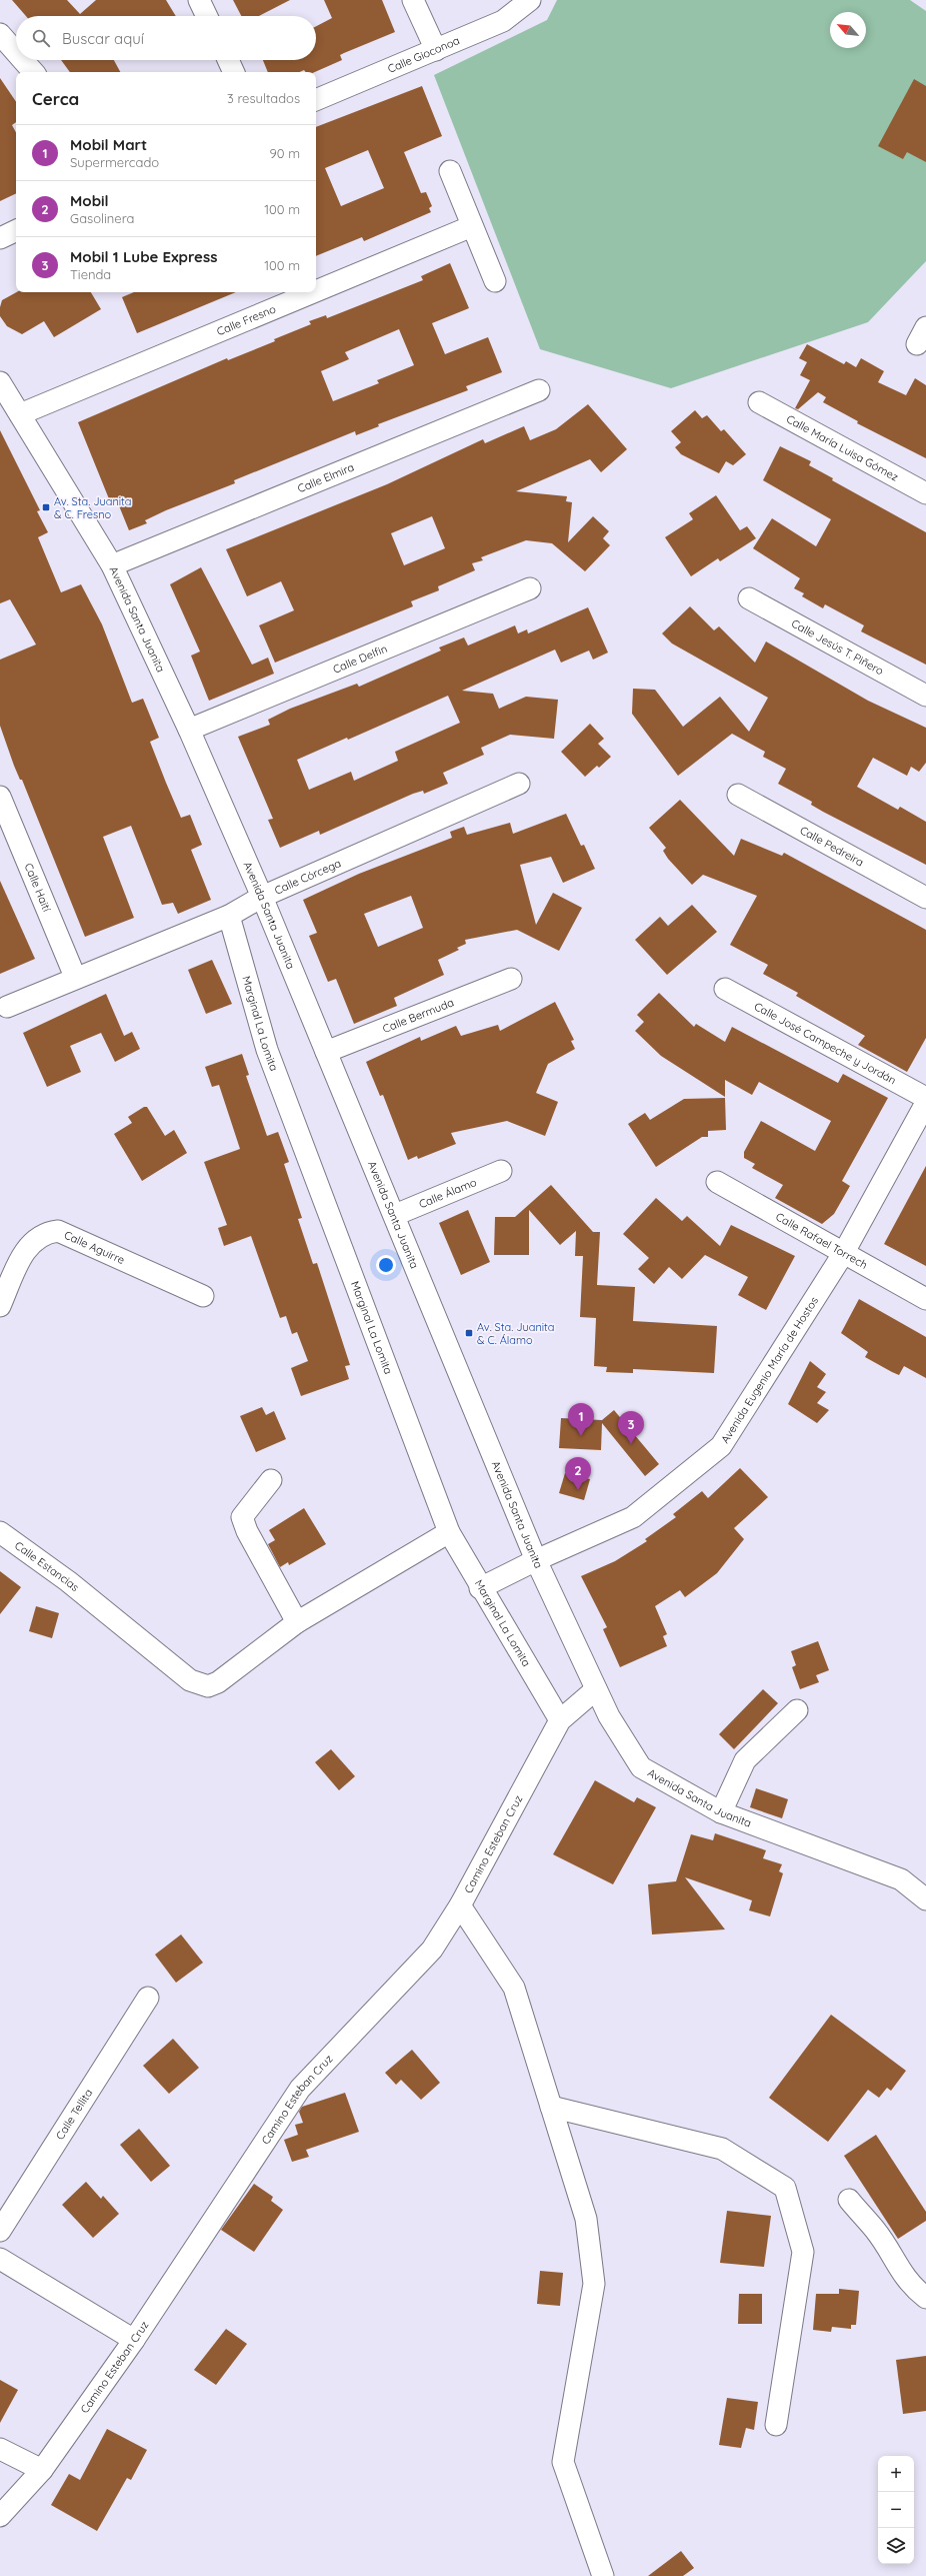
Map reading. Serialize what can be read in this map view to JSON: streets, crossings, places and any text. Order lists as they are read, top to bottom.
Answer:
{
  "streets": {
    "street": [
      "Calle Gioconoa",
      "Calle Fresno",
      "Calle María Luisa Gómez",
      "Calle Elmira",
      "Avenida Santa Juanita",
      "Calle Jesús T. Piñero",
      "Calle Delfin",
      "Calle Pedreira",
      "Calle Córcega",
      "Calle Haití",
      "Calle Bermuda",
      "Marginal La Lomita",
      "Calle José Campeche y Jordán",
      "Calle Álamo",
      "Calle Rafael Torrech",
      "Calle Aguirre",
      "Avenida Eugenio María de Hostos",
      "Calle Estancias",
      "Camino Esteban Cruz",
      "Calle Tellita"
    ]
  },
  "crossings": [
    ["Calle Fresno", "Avenida Santa Juanita"],
    ["Calle Elmira", "Avenida Santa Juanita"],
    ["Avenida Santa Juanita", "Calle Delfin"],
    ["Avenida Santa Juanita", "Calle Córcega"],
    ["Avenida Santa Juanita", "Calle Bermuda"],
    ["Avenida Santa Juanita", "Calle Álamo"],
    ["Avenida Santa Juanita", "Avenida Eugenio María de Hostos"],
    ["Avenida Santa Juanita", "Camino Esteban Cruz"],
    ["Calle Córcega", "Calle Haití"],
    ["Calle Córcega", "Marginal La Lomita"],
    ["Marginal La Lomita", "Avenida Eugenio María de Hostos"],
    ["Marginal La Lomita", "Camino Esteban Cruz"],
    ["Calle Rafael Torrech", "Avenida Eugenio María de Hostos"]
  ],
  "places": {
    "transit": ["Av. Sta. Juanita & C. Fresno", "Av. Sta. Juanita & C. Álamo"]
  },
  "north": "top left",
  "page": {
    "search": "Buscar aquí",
    "heading": ["Cerca", "3 resultados"],
    "list": [
      {
        "mark": "1",
        "name": "Mobil Mart",
        "note": "Supermercado",
        "value": "90 m"
      },
      {
        "mark": "2",
        "name": "Mobil",
        "note": "Gasolinera",
        "value": "100 m"
      },
      {
        "mark": "3",
        "name": "Mobil 1 Lube Express",
        "note": "Tienda",
        "value": "100 m"
      }
    ],
    "pins": ["1", "3", "2"],
    "map_buttons": ["+", "−"]
  }
}
